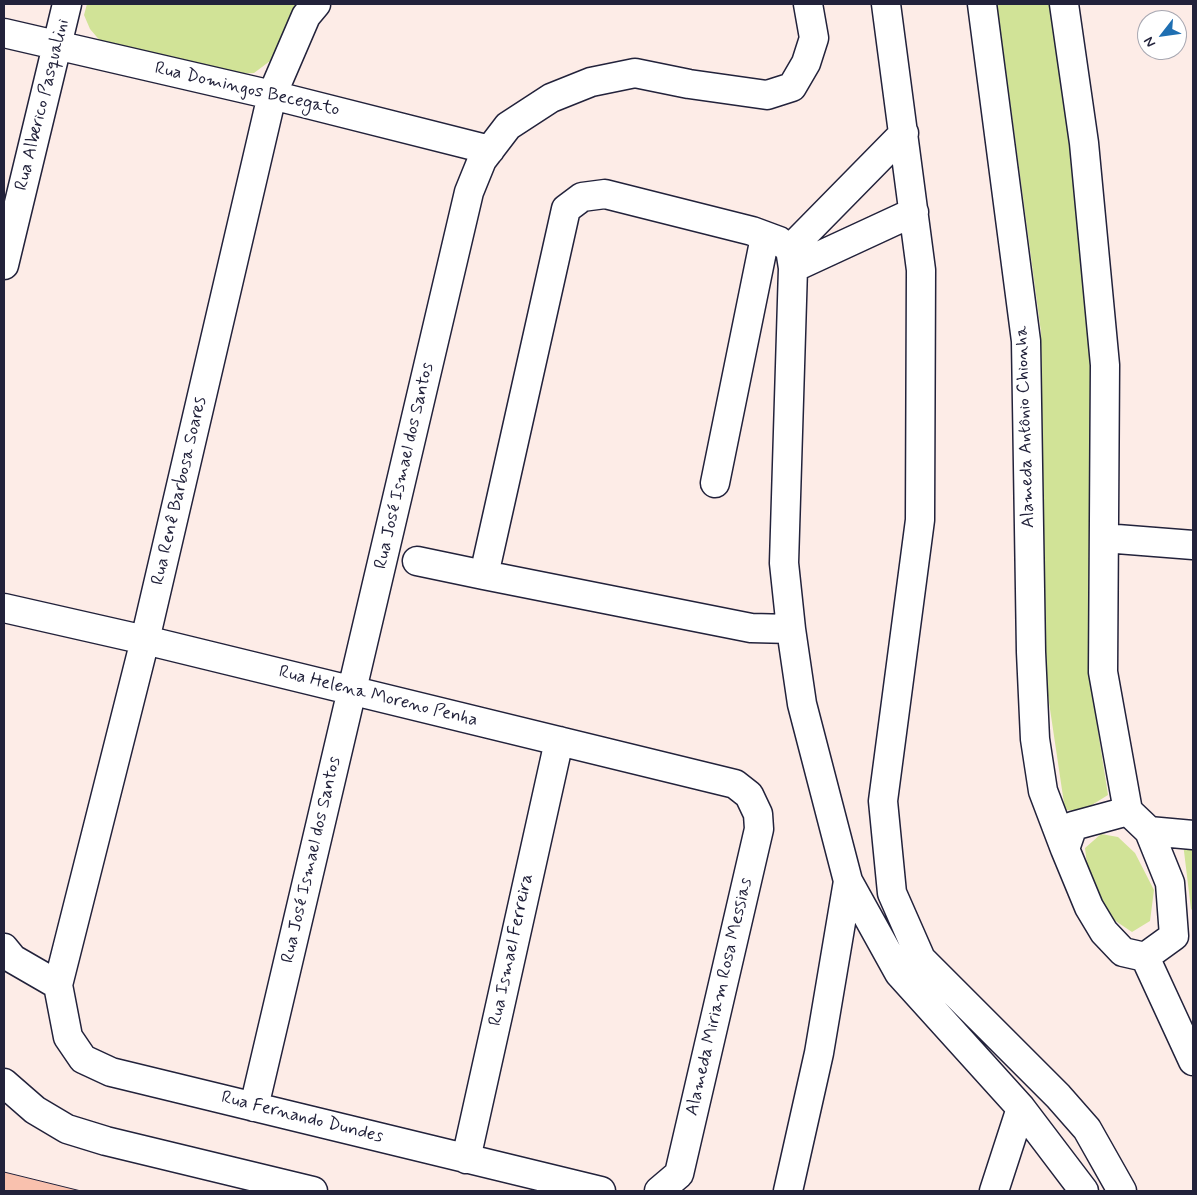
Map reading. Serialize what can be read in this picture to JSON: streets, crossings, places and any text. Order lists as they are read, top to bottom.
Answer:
{
  "streets": {
    "street": [
      "Rua Domingos Becegato",
      "Rua Alberico Pasqualini",
      "Alameda Antônio Chionha",
      "Rua José Ismael dos Santos",
      "Rua Renê Barbosa Soares",
      "Rua Helena Moreno Penha",
      "Rua Ismael Ferreira",
      "Alameda Miriam Rosa Messias",
      "Rua Fernando Dundes"
    ]
  },
  "crossings": [
    ["Rua Domingos Becegato", "Rua Alberico Pasqualini"],
    ["Rua Domingos Becegato", "Rua José Ismael dos Santos"],
    ["Rua Domingos Becegato", "Rua Renê Barbosa Soares"],
    ["Rua José Ismael dos Santos", "Rua Helena Moreno Penha"],
    ["Rua José Ismael dos Santos", "Rua Fernando Dundes"],
    ["Rua Renê Barbosa Soares", "Rua Helena Moreno Penha"],
    ["Rua Renê Barbosa Soares", "Rua Fernando Dundes"],
    ["Rua Helena Moreno Penha", "Rua Ismael Ferreira"],
    ["Rua Helena Moreno Penha", "Alameda Miriam Rosa Messias"],
    ["Rua Ismael Ferreira", "Rua Fernando Dundes"]
  ],
  "north": "bottom left"
}
